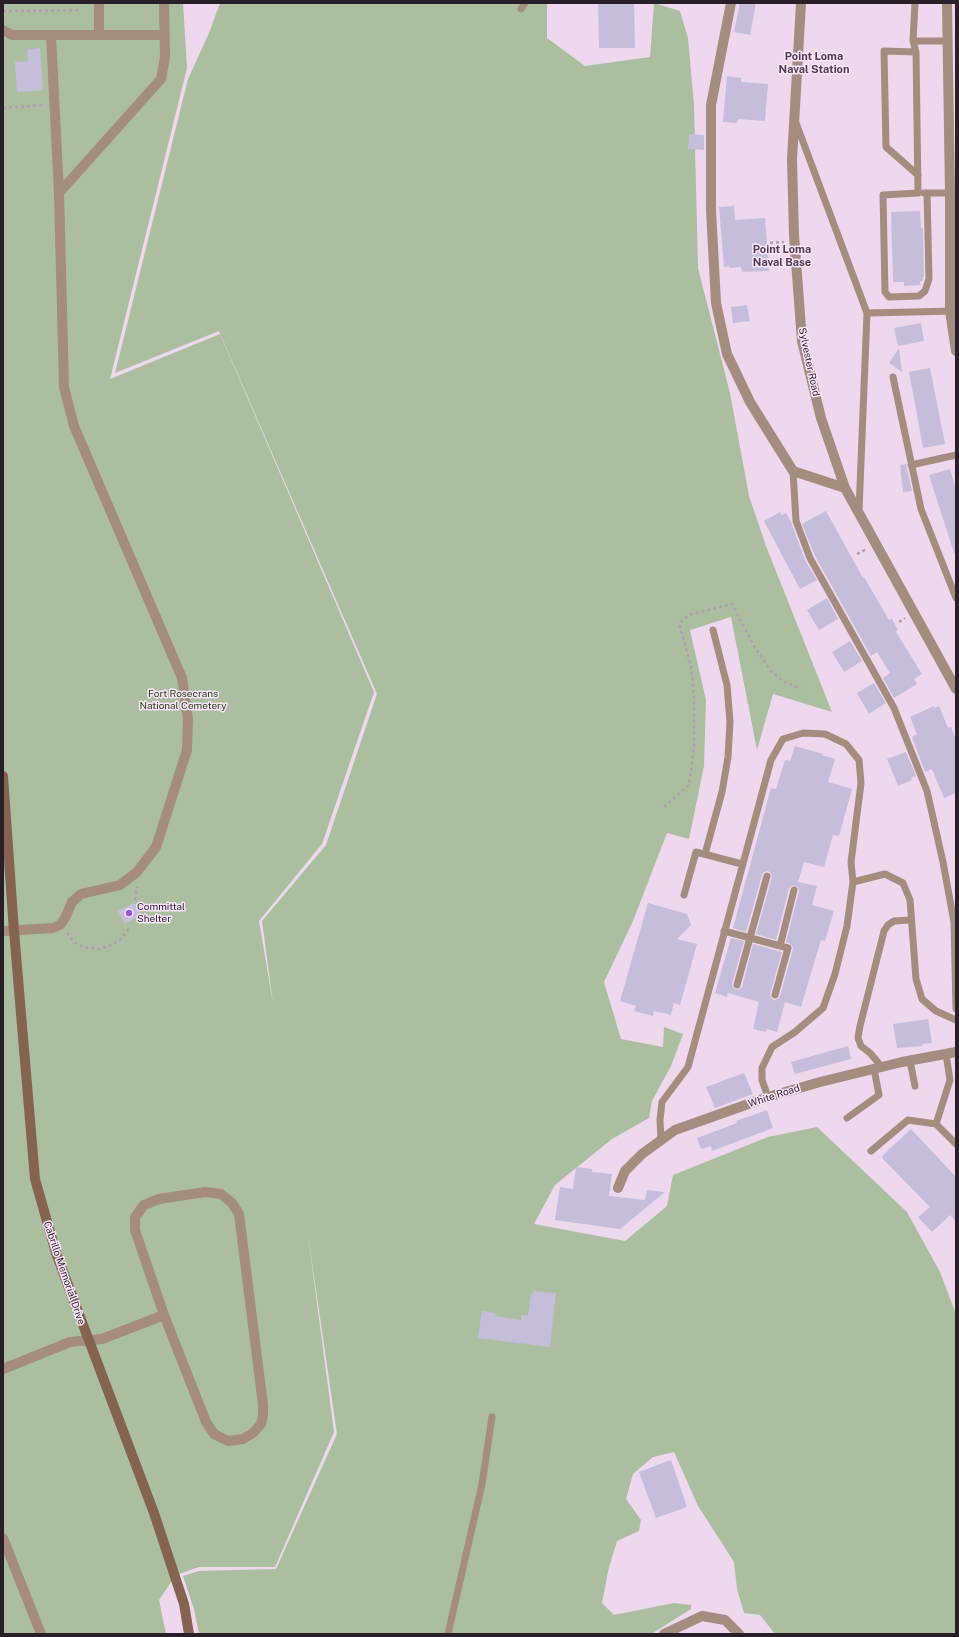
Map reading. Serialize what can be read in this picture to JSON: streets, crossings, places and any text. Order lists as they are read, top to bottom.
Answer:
{
  "streets": {
    "main road": ["Cabrillo Memorial Drive"],
    "street": ["Sylvester Road", "White Road"]
  },
  "districts": ["Point Loma Naval Station", "Point Loma Naval Base"],
  "parks": ["Fort Rosecrans National Cemetery"],
  "places": ["Committal Shelter"]
}
